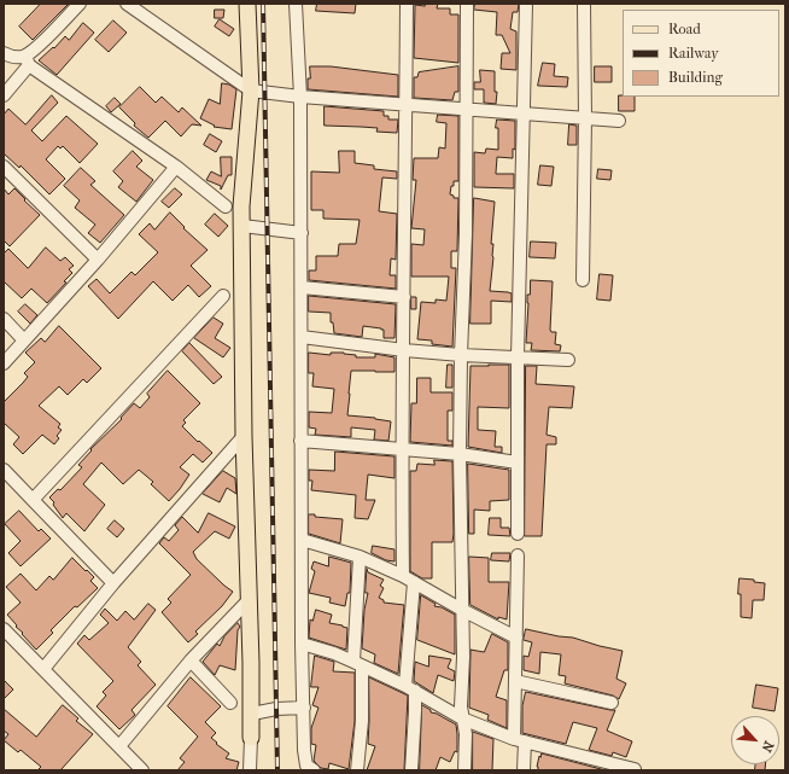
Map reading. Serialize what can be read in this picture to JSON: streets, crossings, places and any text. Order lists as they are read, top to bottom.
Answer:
{
  "legend": ["Road", "Railway", "Building"],
  "north": "bottom right"
}
